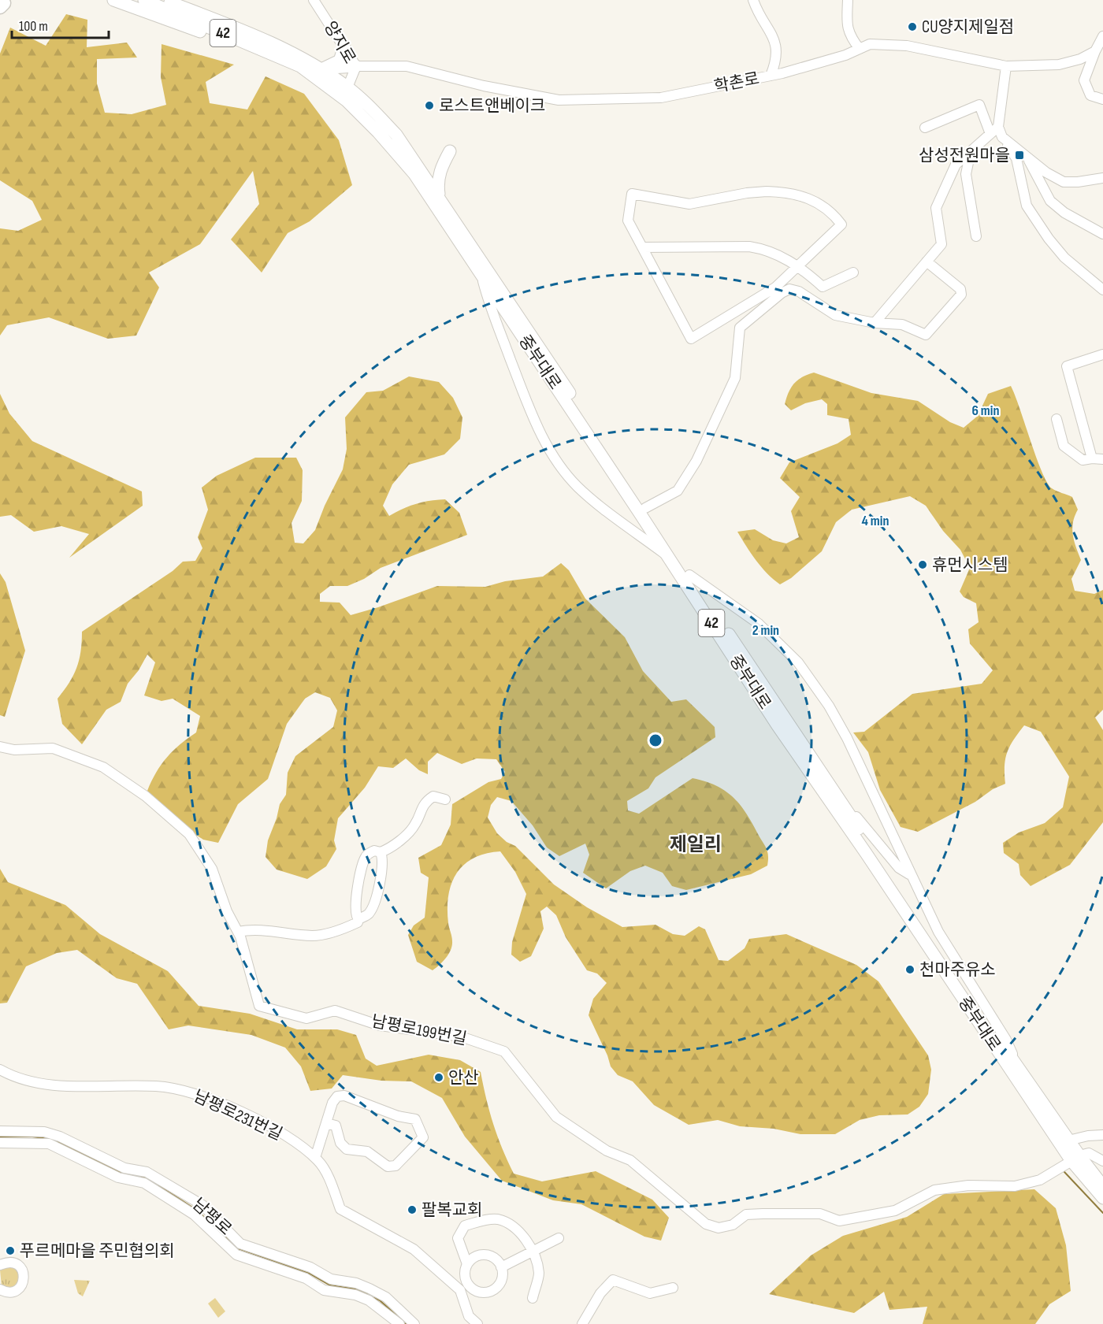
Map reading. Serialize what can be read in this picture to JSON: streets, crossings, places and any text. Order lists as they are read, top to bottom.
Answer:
{
  "streets": {
    "main road": ["42", "중부대로"],
    "street": [
      "양지로",
      "학촌로",
      "남평로199번길",
      "남평로231번길",
      "남평로"
    ]
  },
  "crossings": [
    ["42", "중부대로"],
    ["양지로", "학촌로"],
    ["양지로", "중부대로"],
    ["중부대로", "남평로199번길"]
  ],
  "districts": ["제일리"],
  "places": {
    "other": [
      "CU양지제일점",
      "로스트앤베이크",
      "휴먼시스템",
      "천마주유소",
      "안산",
      "팔복교회",
      "푸르메마을 주민협의회"
    ],
    "transit": ["삼성전원마을"]
  },
  "scale_bar": "100 m",
  "rings": ["6 min", "4 min", "2 min"]
}
